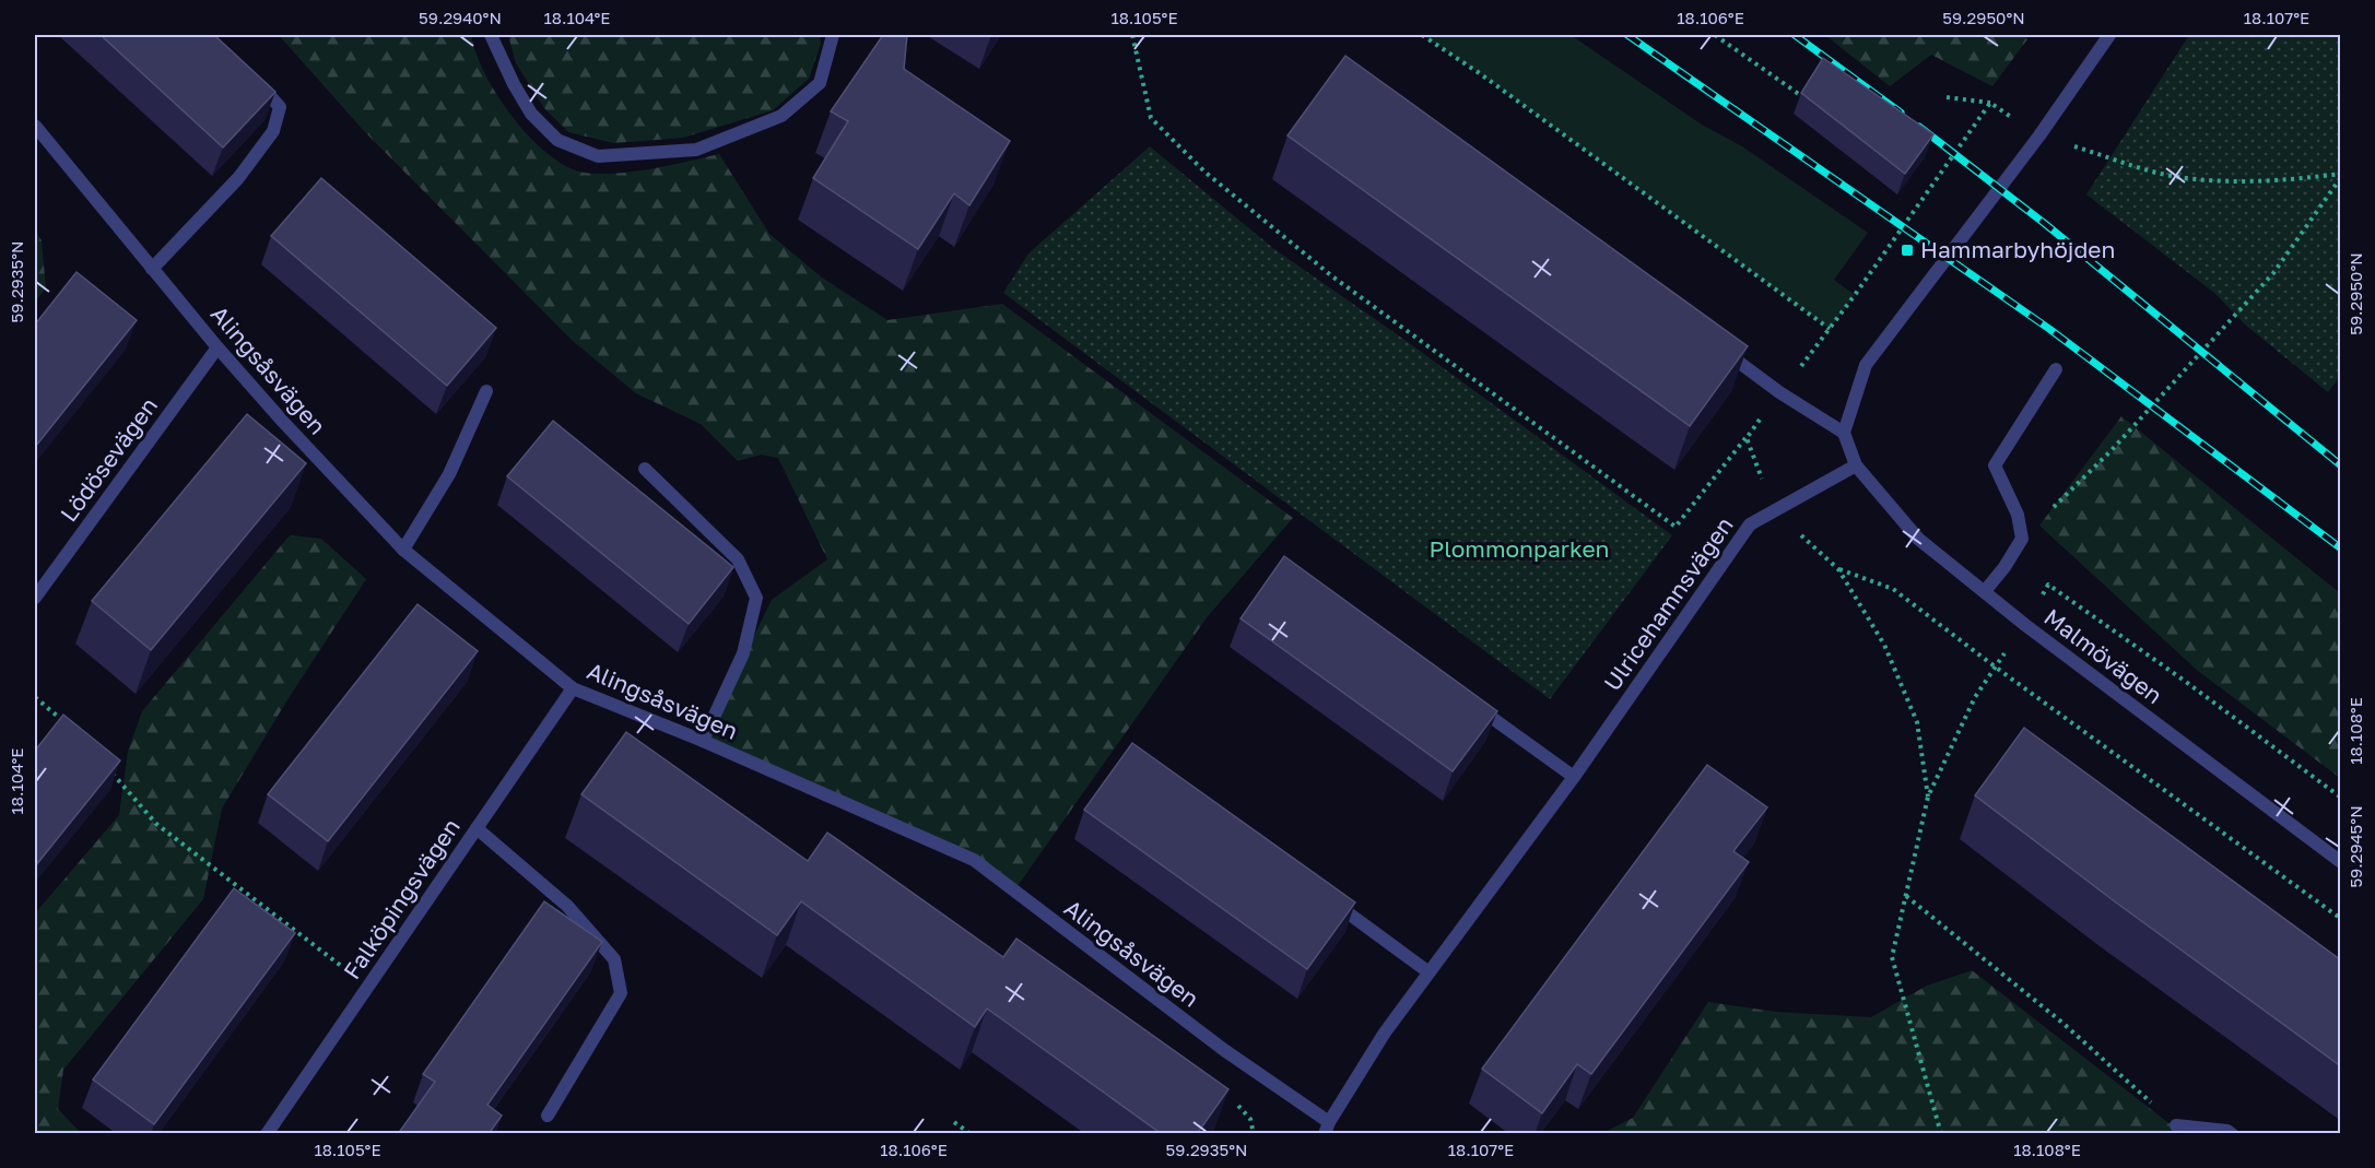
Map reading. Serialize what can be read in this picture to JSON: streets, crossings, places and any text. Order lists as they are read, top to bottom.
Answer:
{
  "streets": {
    "street": [
      "Alingsåsvägen",
      "Lödösevägen",
      "Ulricehamnsvägen",
      "Malmövägen",
      "Falköpingsvägen"
    ]
  },
  "crossings": [
    ["Alingsåsvägen", "Lödösevägen"],
    ["Alingsåsvägen", "Ulricehamnsvägen"],
    ["Alingsåsvägen", "Falköpingsvägen"],
    ["Ulricehamnsvägen", "Malmövägen"]
  ],
  "parks": ["Plommonparken"],
  "places": {
    "transit": ["Hammarbyhöjden"]
  },
  "coordinates": [
    "59.2940°N",
    "18.104°E",
    "18.105°E",
    "18.106°E",
    "59.2950°N",
    "18.107°E",
    "59.2935°N",
    "18.108°E",
    "59.2945°N"
  ]
}
